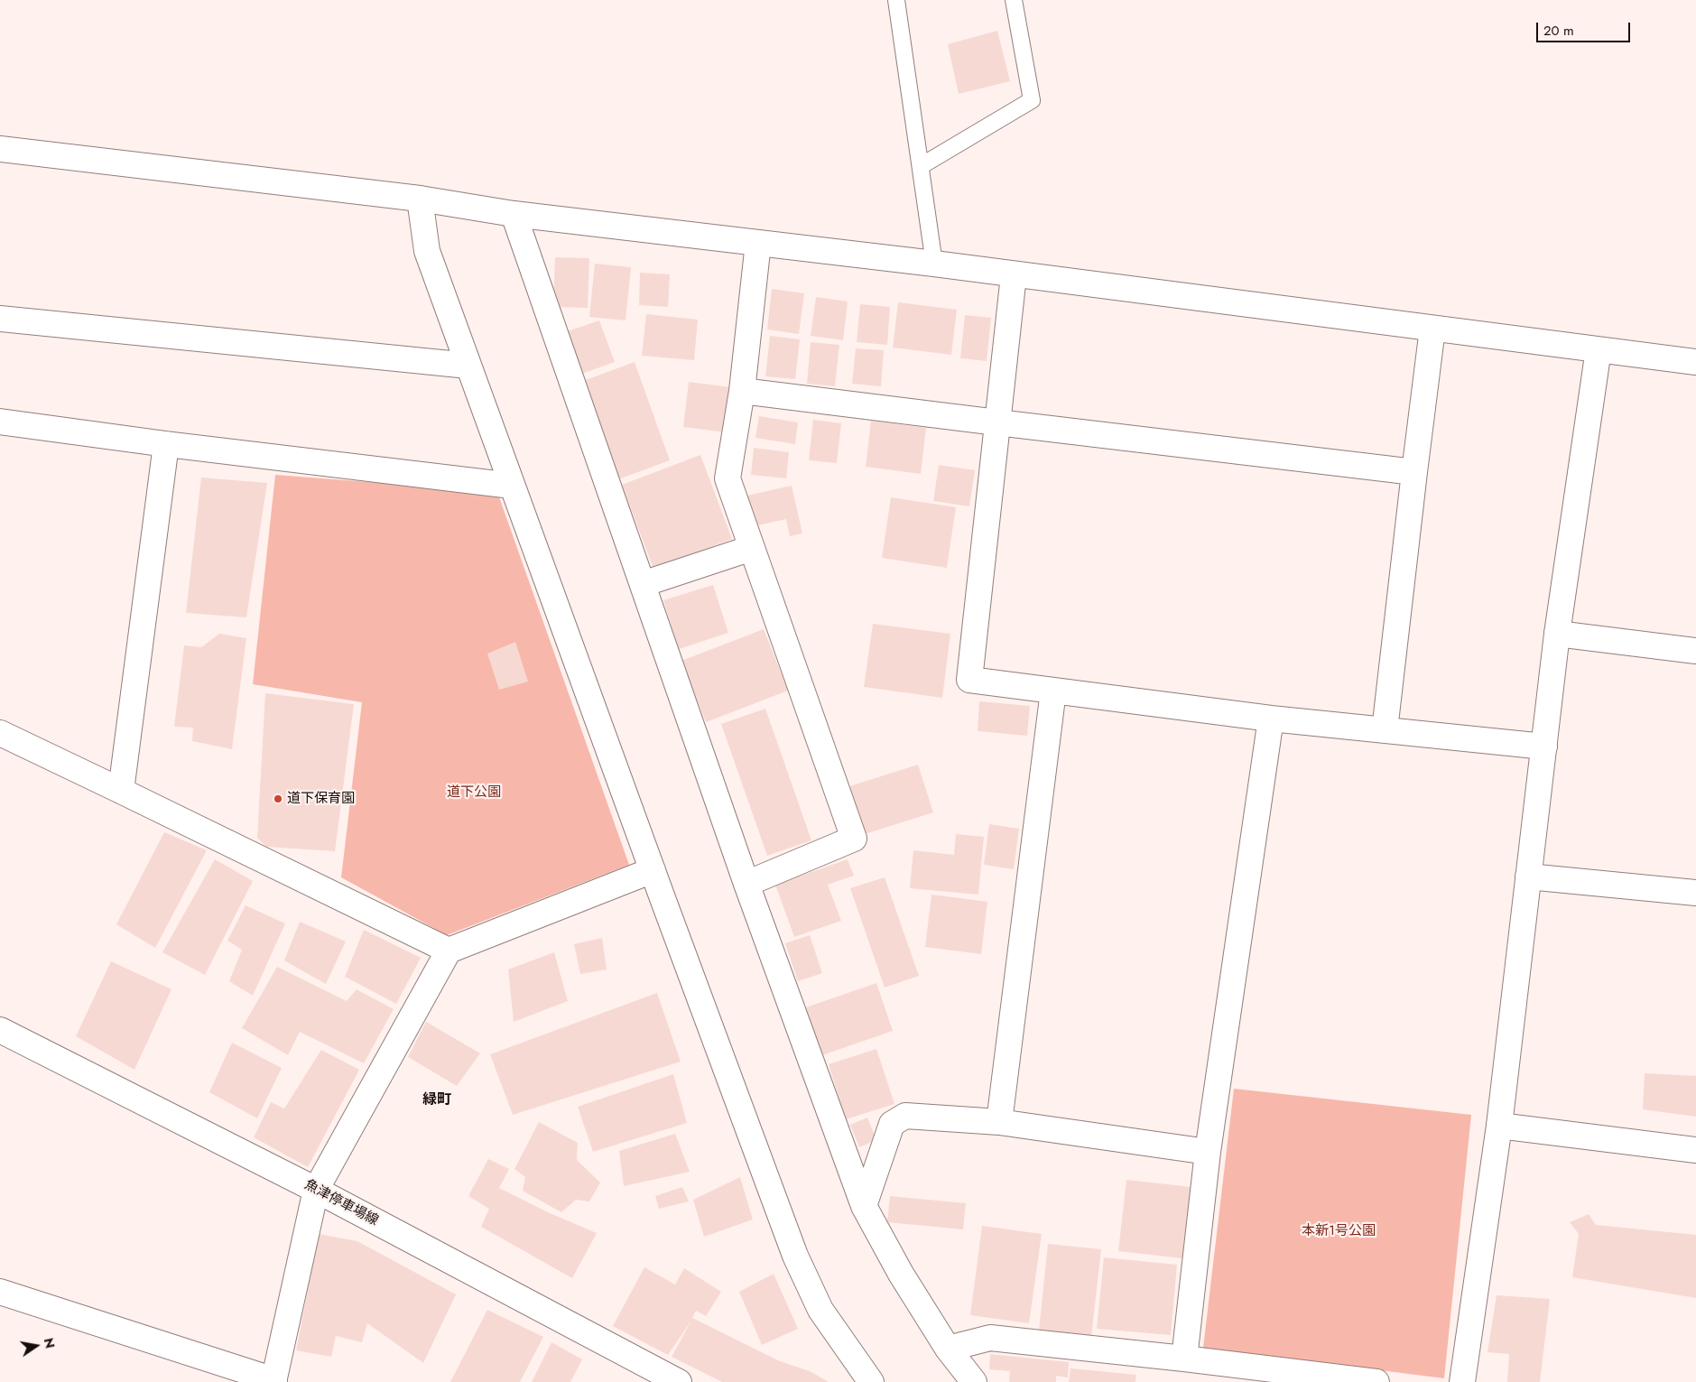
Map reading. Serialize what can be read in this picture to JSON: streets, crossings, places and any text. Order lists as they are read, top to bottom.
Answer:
{
  "streets": {
    "street": ["魚津停車場線"]
  },
  "districts": ["緑町"],
  "parks": ["道下公園", "本新1号公園"],
  "places": ["道下保育園"],
  "scale_bar": "20 m",
  "north": "right"
}
